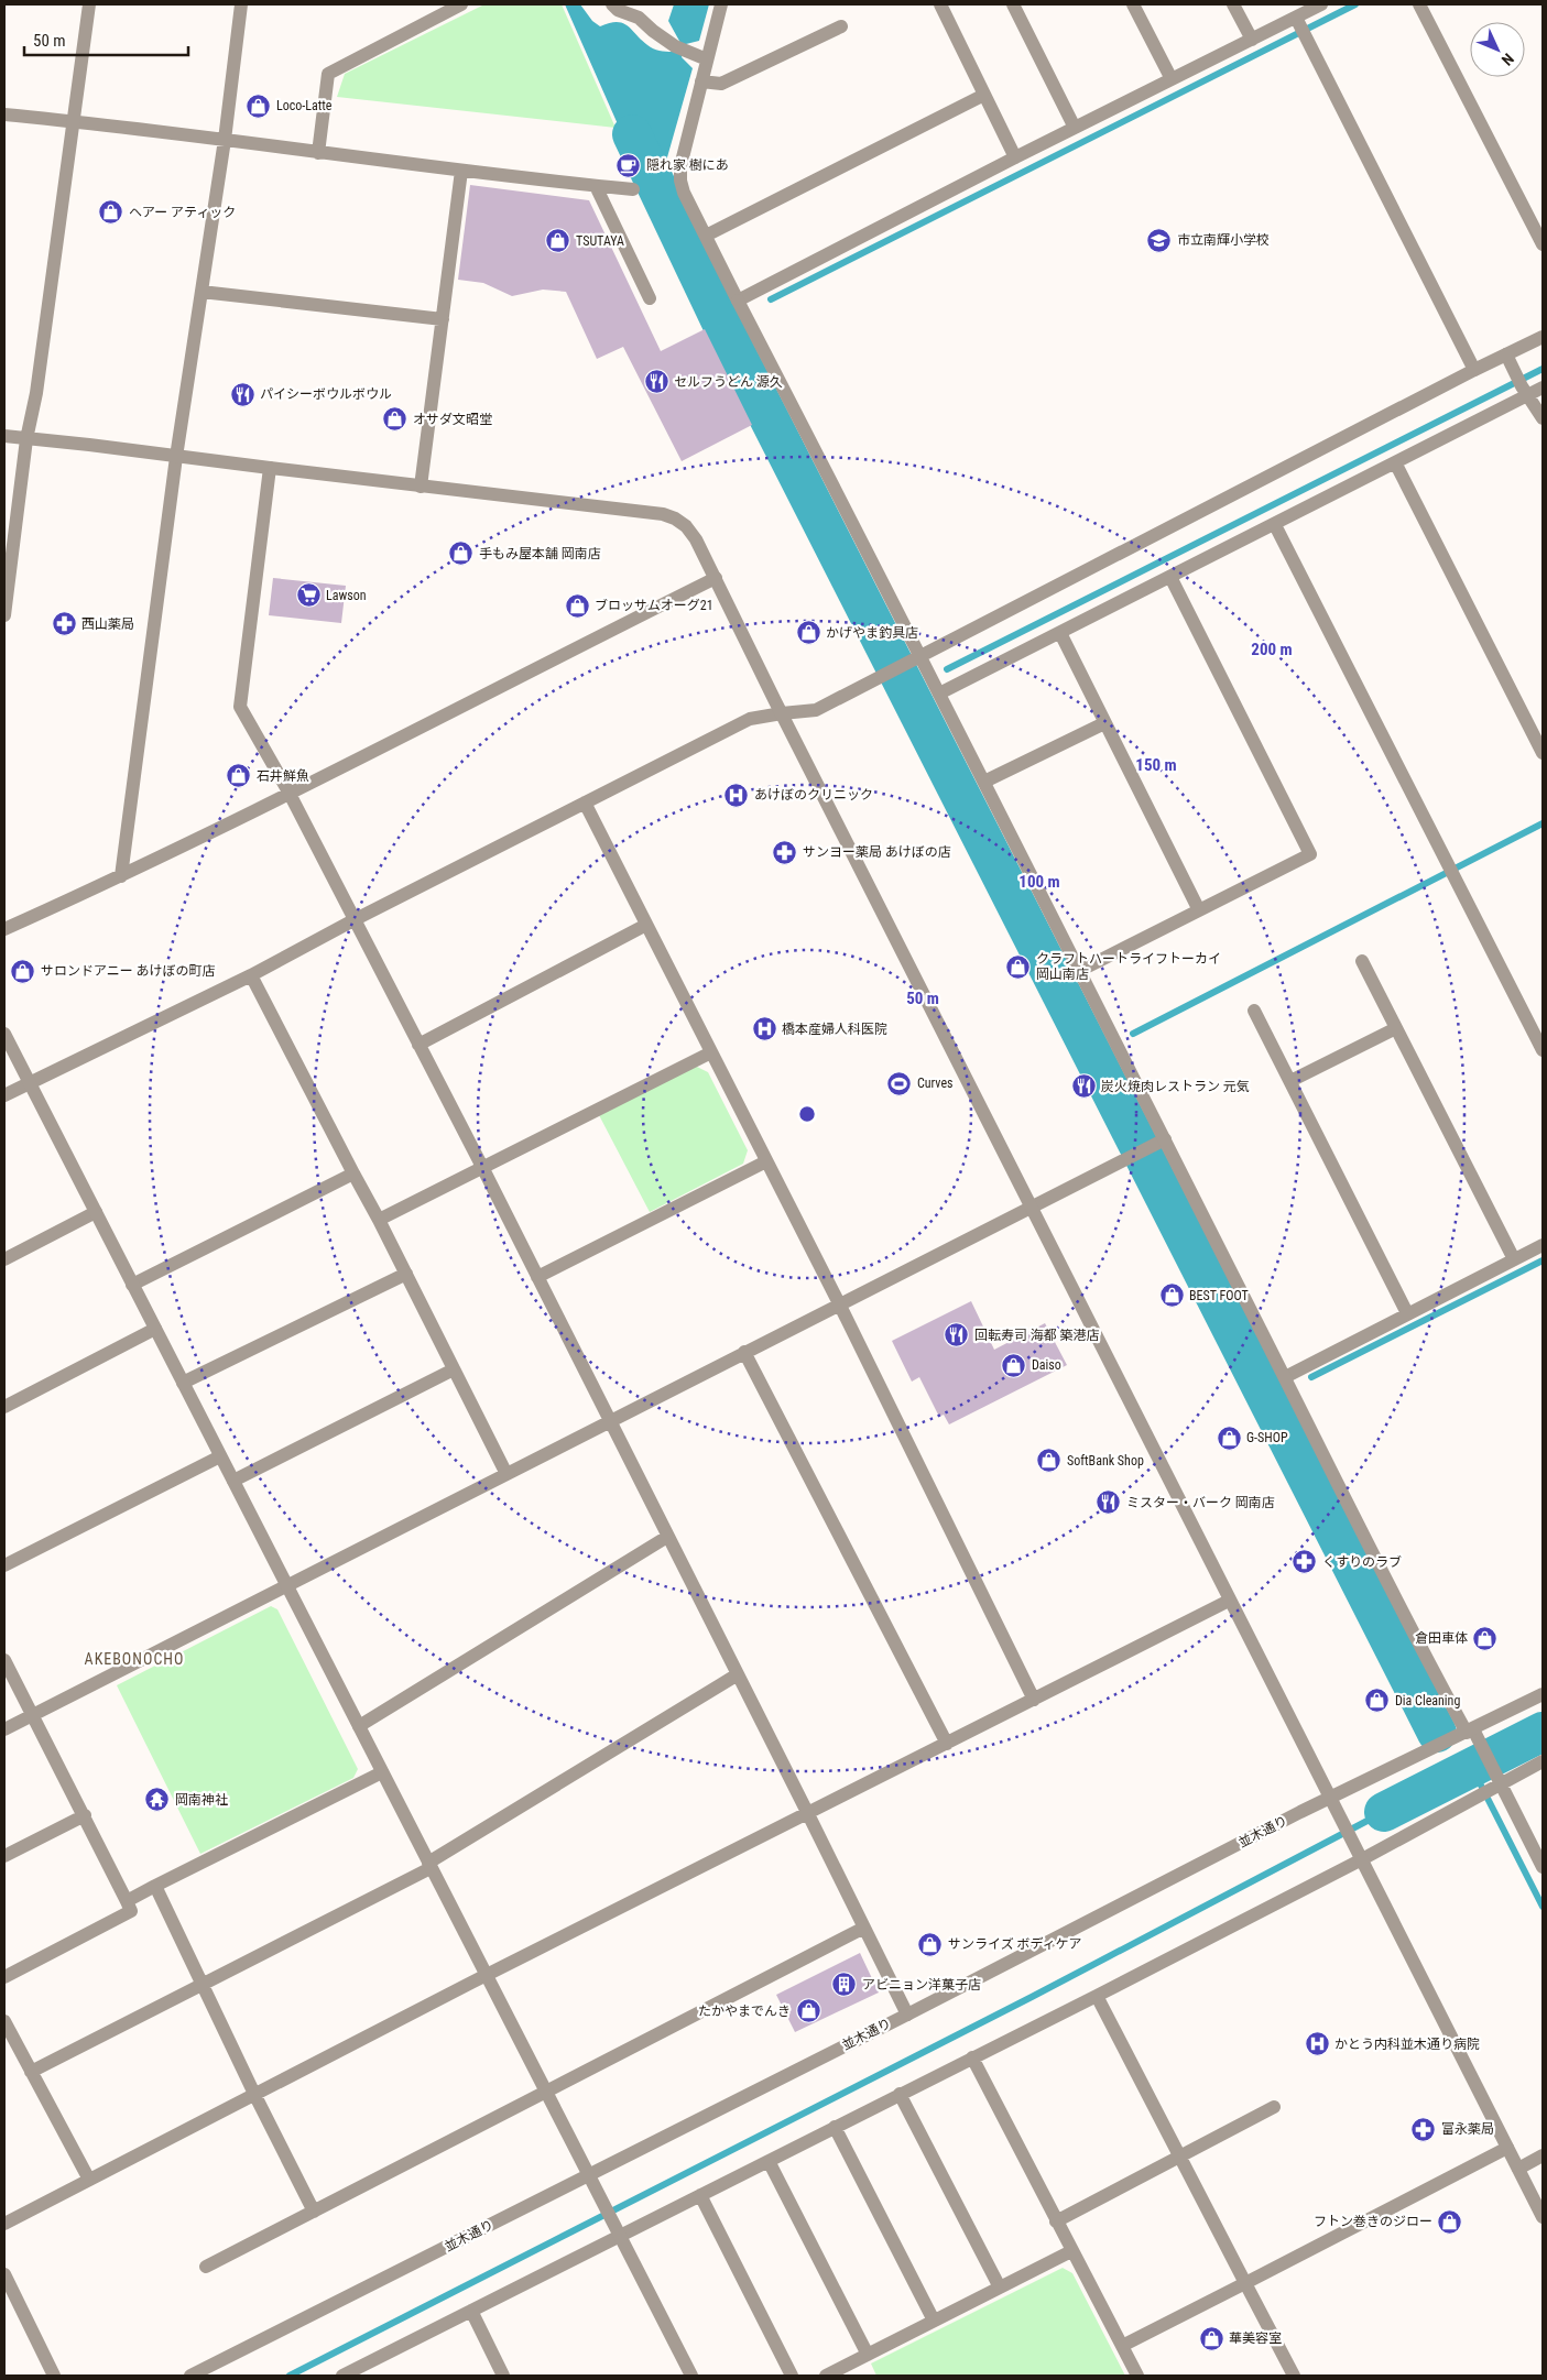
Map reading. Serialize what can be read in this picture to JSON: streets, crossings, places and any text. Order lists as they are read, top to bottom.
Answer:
{
  "streets": {
    "street": ["並木通り"]
  },
  "districts": ["AKEBONOCHO"],
  "places": {
    "shop": [
      "Loco-Latte",
      "ヘアー アティック",
      "TSUTAYA",
      "オサダ文昭堂",
      "手もみ屋本舗 岡南店",
      "ブロッサムオーグ21",
      "かげやま釣具店",
      "石井鮮魚",
      "クラフトハートライフトーカイ 岡山南店",
      "サロンドアニー あけぼの町店",
      "BEST FOOT",
      "Daiso",
      "G-SHOP",
      "SoftBank Shop",
      "倉田車体",
      "Dia Cleaning",
      "サンライズ ボディケア",
      "たかやまでんき",
      "フトン巻きのジロー",
      "華美容室"
    ],
    "cafe": ["隠れ家 樹にあ"],
    "school or university": ["市立南輝小学校"],
    "restaurant": [
      "セルフうどん 源久",
      "パイシーボウルボウル",
      "炭火焼肉レストラン 元気",
      "回転寿司 海都 築港店",
      "ミスター・バーク 岡南店"
    ],
    "supermarket": ["Lawson"],
    "pharmacy": [
      "西山薬局",
      "サンヨー薬局 あけぼの店",
      "くすりのラブ",
      "富永薬局"
    ],
    "hospital": ["あけぼのクリニック", "橋本産婦人科医院", "かとう内科並木通り病院"],
    "sports": ["Curves"],
    "temple": ["岡南神社"],
    "building": ["アビニョン洋菓子店"]
  },
  "scale_bar": "50 m",
  "north": "bottom right",
  "rings": [
    "200 m",
    "150 m",
    "100 m",
    "50 m"
  ]
}
